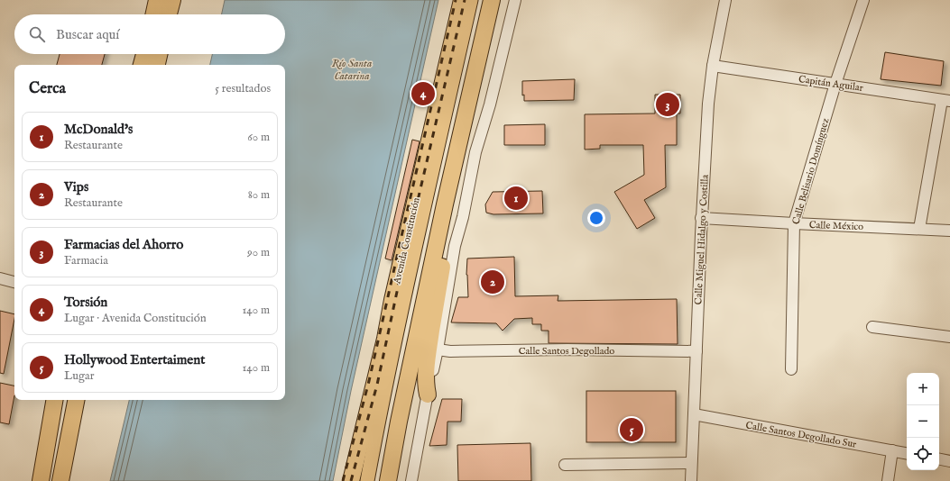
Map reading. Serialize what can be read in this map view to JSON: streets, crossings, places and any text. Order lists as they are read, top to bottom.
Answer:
{
  "streets": {
    "highway": ["Avenida Constitución"],
    "street": [
      "Capitán Aguilar",
      "Calle Belisario Domínguez",
      "Calle México",
      "Calle Miguel Hidalgo y Costilla",
      "Calle Santos Degollado",
      "Calle Santos Degollado Sur"
    ]
  },
  "crossings": [
    ["Capitán Aguilar", "Calle Belisario Domínguez"],
    ["Capitán Aguilar", "Calle Miguel Hidalgo y Costilla"],
    ["Calle Belisario Domínguez", "Calle México"],
    ["Calle México", "Calle Miguel Hidalgo y Costilla"],
    ["Calle Miguel Hidalgo y Costilla", "Calle Santos Degollado"],
    ["Calle Miguel Hidalgo y Costilla", "Calle Santos Degollado Sur"]
  ],
  "water": ["Río Santa Catarina"],
  "page": {
    "search": "Buscar aquí",
    "heading": ["Cerca", "5 resultados"],
    "pins": [
      "4",
      "3",
      "1",
      "2",
      "5"
    ],
    "list": [
      {
        "mark": "1",
        "name": "McDonald's",
        "note": "Restaurante",
        "value": "60 m"
      },
      {
        "mark": "2",
        "name": "Vips",
        "note": "Restaurante",
        "value": "80 m"
      },
      {
        "mark": "3",
        "name": "Farmacias del Ahorro",
        "note": "Farmacia",
        "value": "90 m"
      },
      {
        "mark": "4",
        "name": "Torsión",
        "note": "Lugar · Avenida Constitución",
        "value": "140 m"
      },
      {
        "mark": "5",
        "name": "Hollywood Entertaiment",
        "note": "Lugar",
        "value": "140 m"
      }
    ],
    "map_buttons": ["+", "−"]
  }
}
